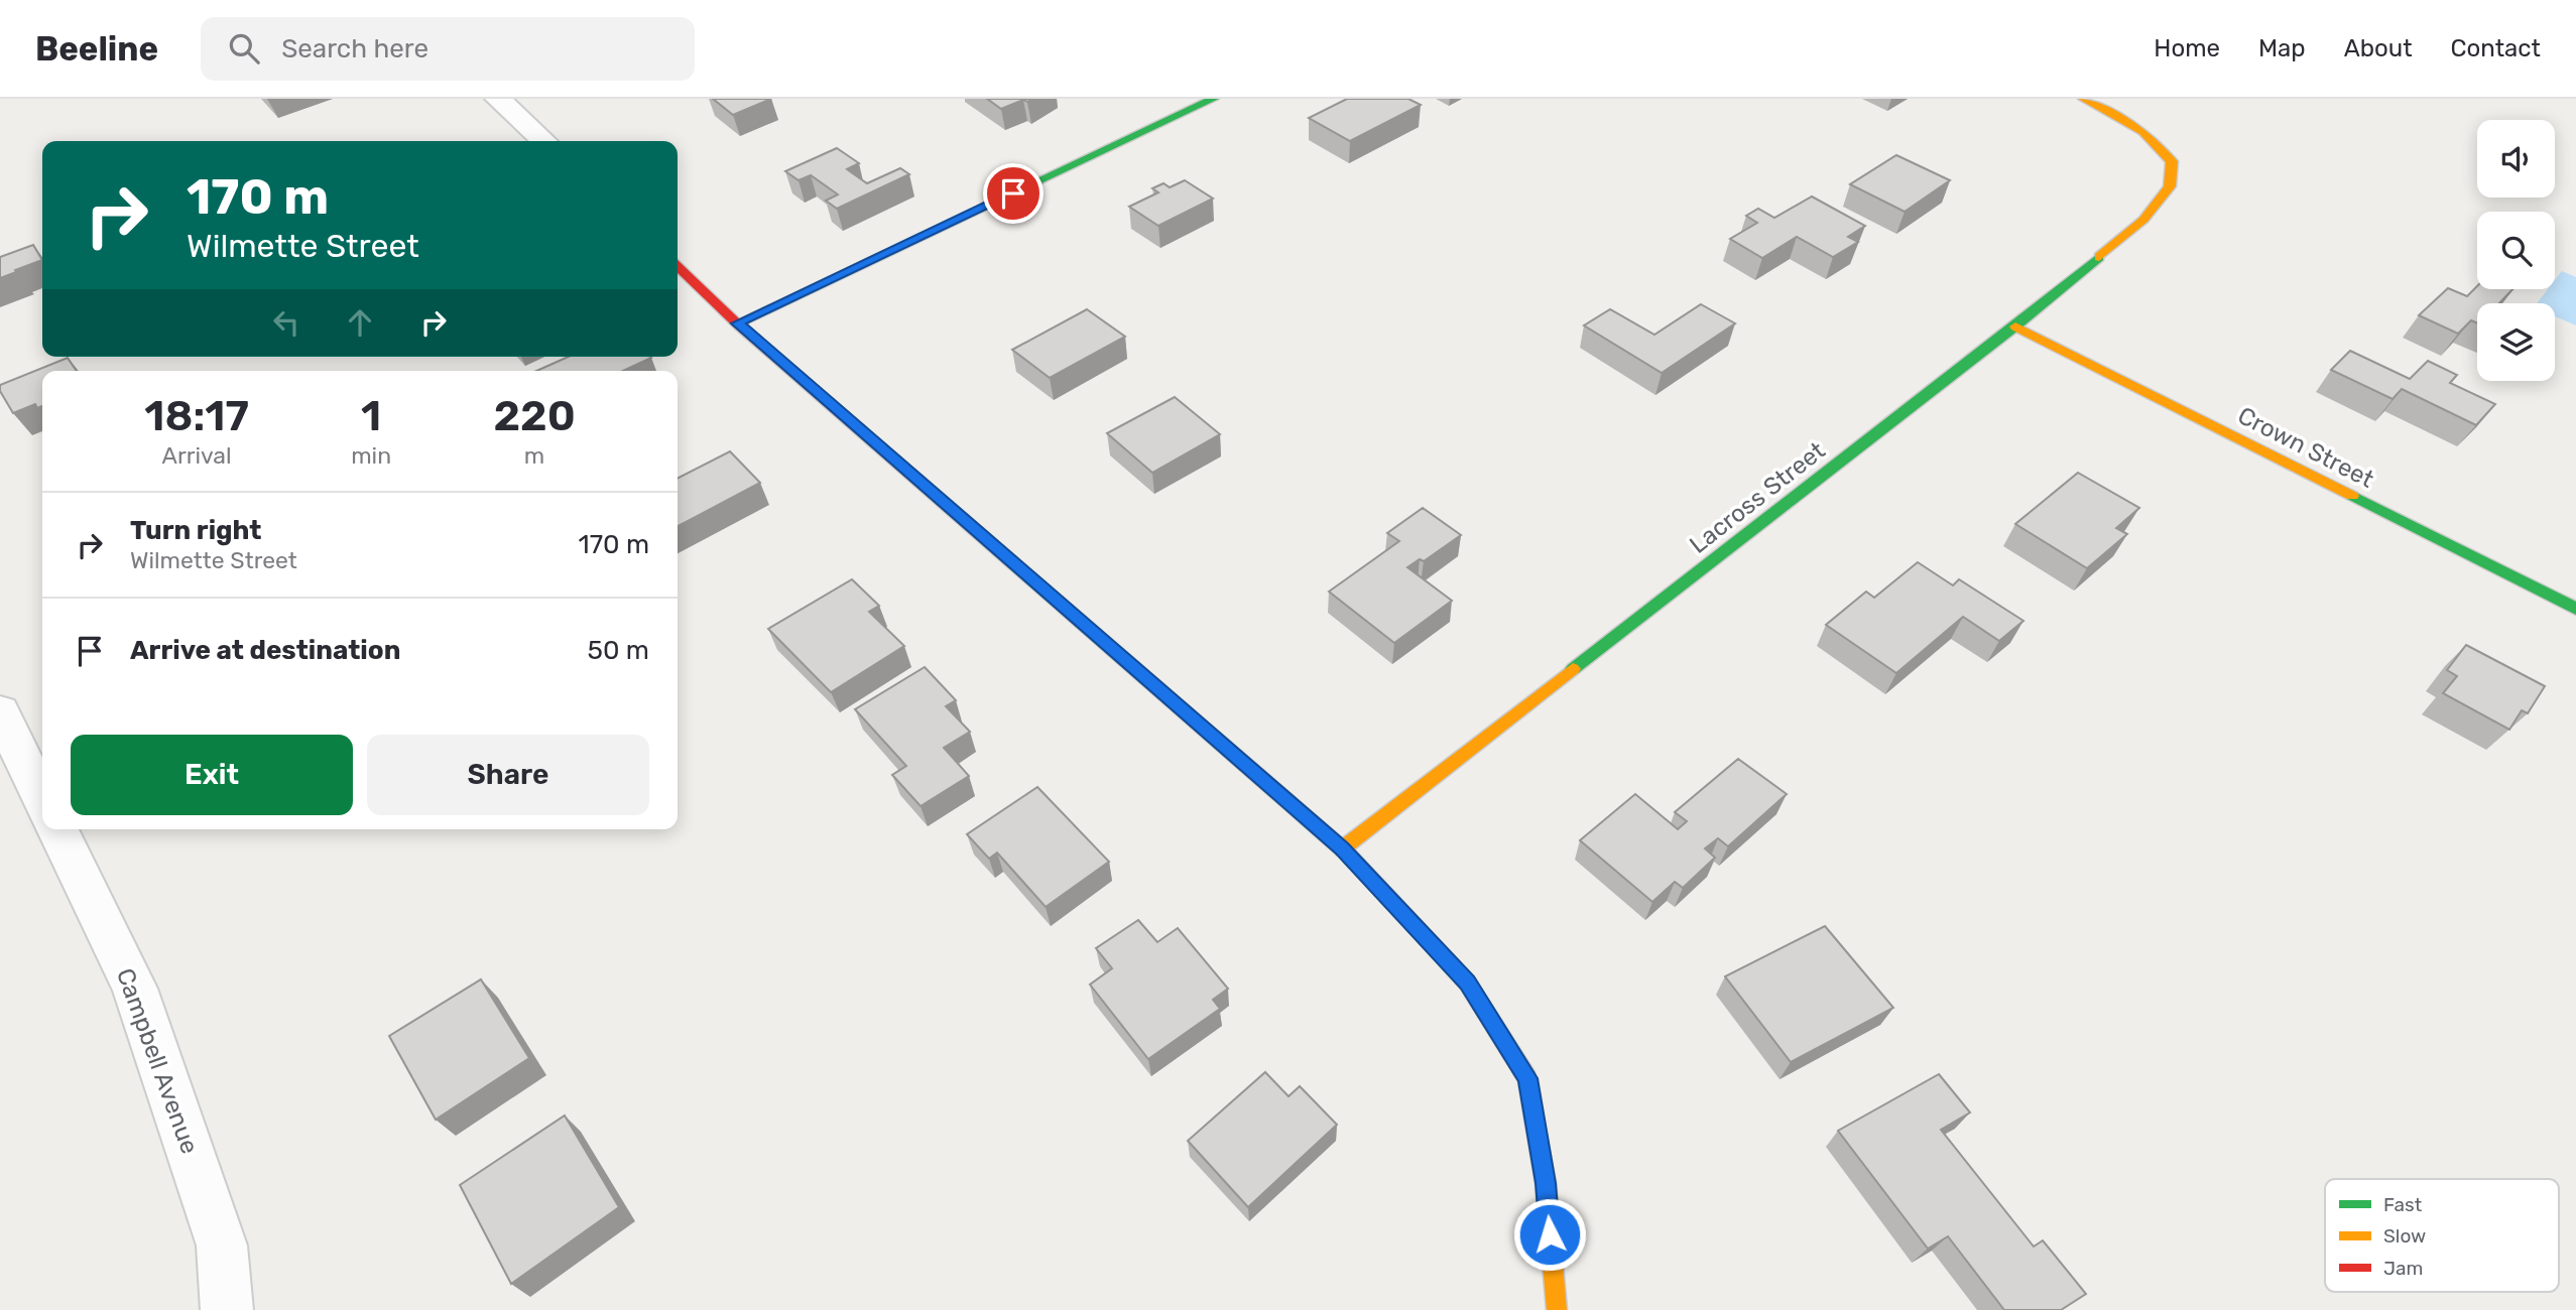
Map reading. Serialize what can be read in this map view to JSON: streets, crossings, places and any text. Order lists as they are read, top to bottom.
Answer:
{
  "streets": {
    "street": ["Crown Street", "Lacross Street", "Campbell Avenue"]
  },
  "crossings": [
    ["Crown Street", "Lacross Street"]
  ],
  "legend": ["Fast", "Slow", "Jam"],
  "page": {
    "header": "Beeline",
    "search": "Search here",
    "nav": [
      "Home",
      "Map",
      "About",
      "Contact"
    ],
    "turn": ["170 m", "Wilmette Street"],
    "eta": [
      "18:17",
      "Arrival",
      "1",
      "min",
      "220",
      "m"
    ],
    "list": [
      {
        "name": "Turn right",
        "note": "Wilmette Street",
        "value": "170 m"
      },
      {
        "name": "Arrive at destination",
        "value": "50 m"
      }
    ],
    "buttons": ["Exit", "Share"]
  }
}
